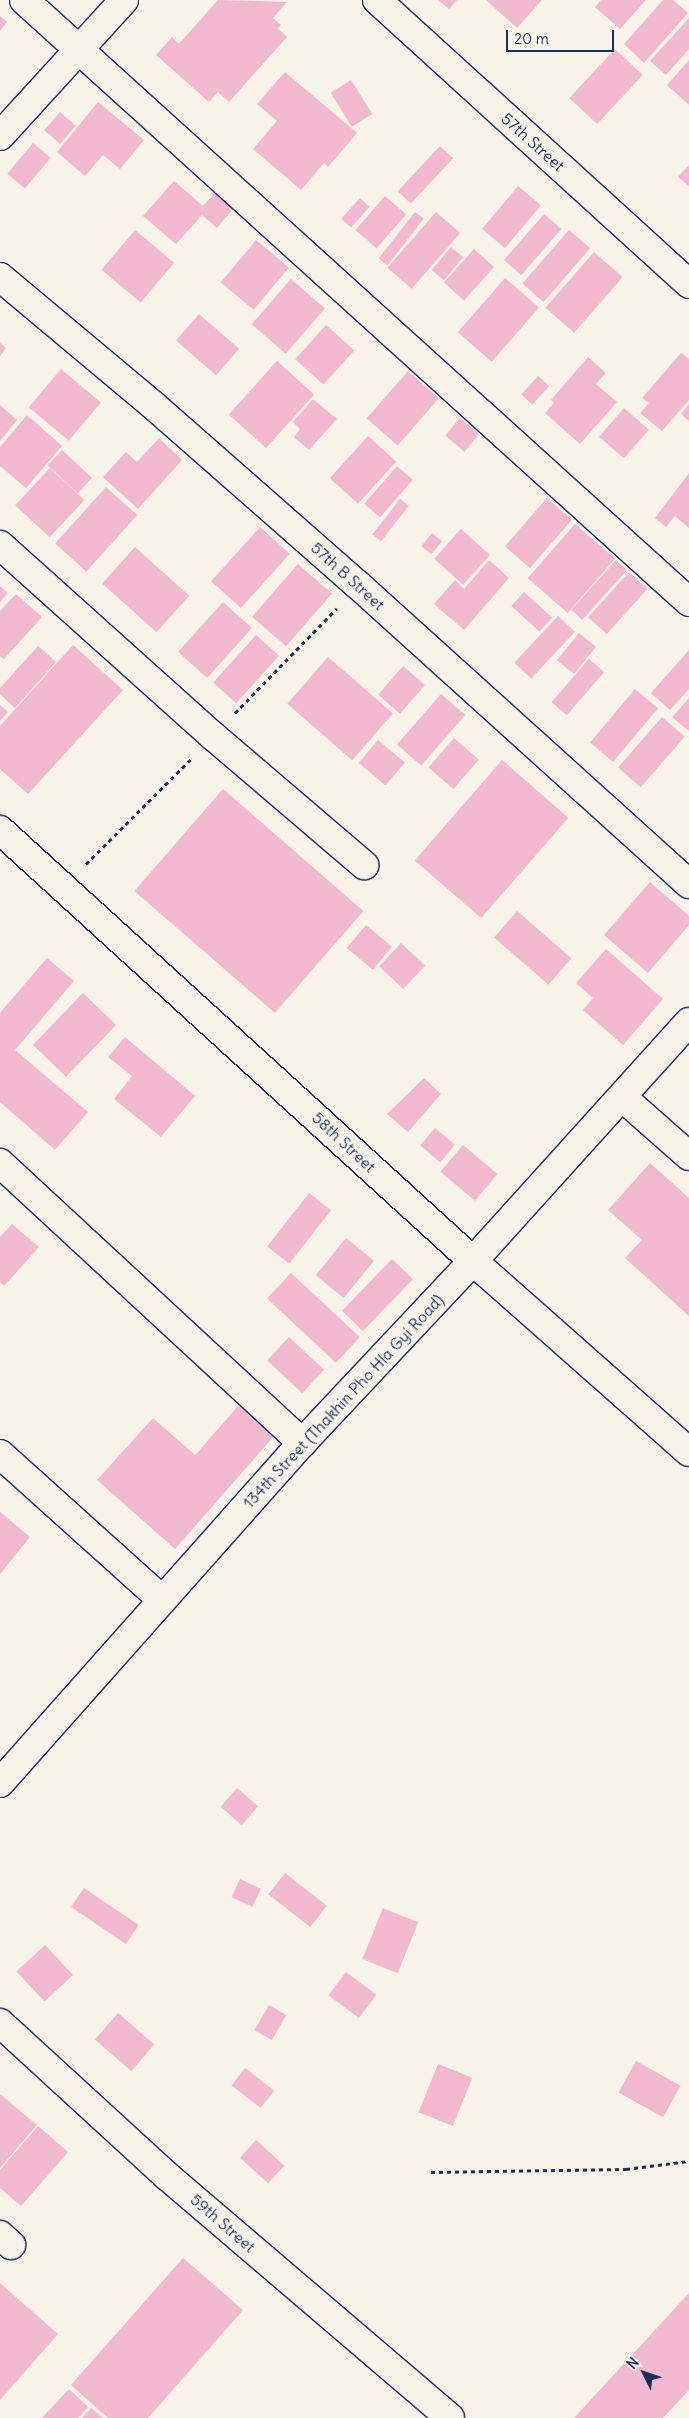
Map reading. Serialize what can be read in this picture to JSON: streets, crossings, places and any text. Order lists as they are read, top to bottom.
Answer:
{
  "streets": {
    "street": [
      "57th Street",
      "57th B Street",
      "58th Street",
      "134th Street (Thakhin Pho Hla Gyi Road)",
      "59th Street"
    ]
  },
  "crossings": [
    ["58th Street", "134th Street (Thakhin Pho Hla Gyi Road)"]
  ],
  "scale_bar": "20 m",
  "north": "top left"
}
